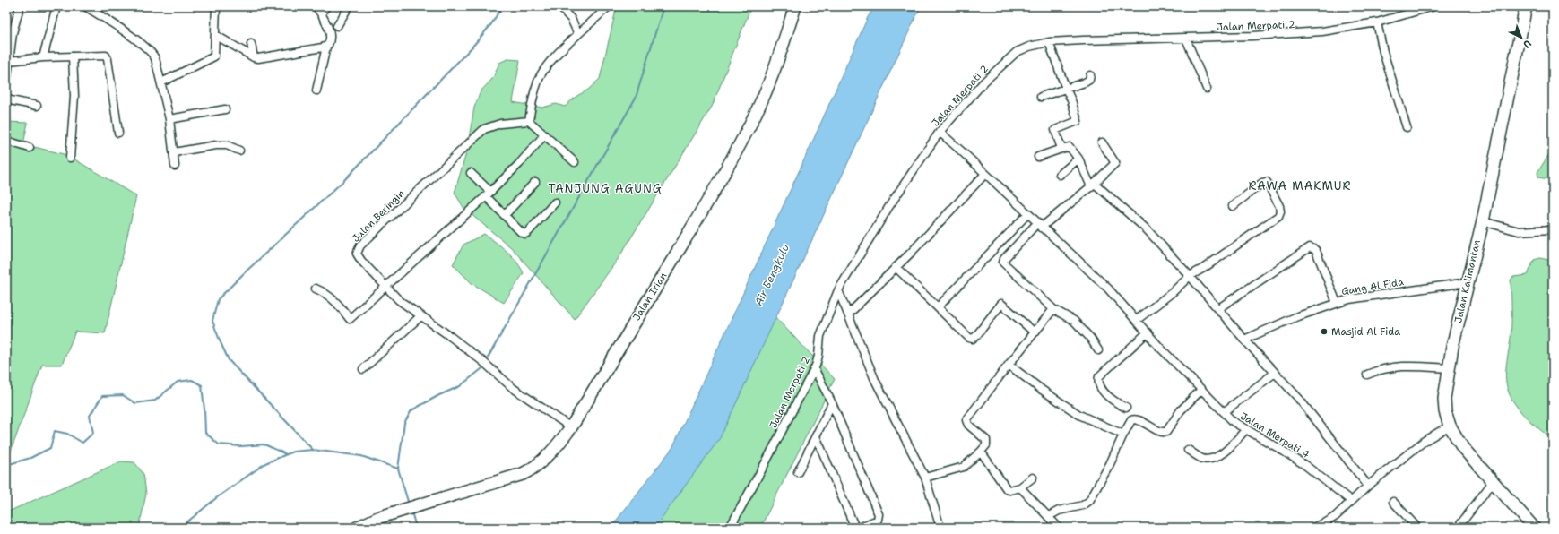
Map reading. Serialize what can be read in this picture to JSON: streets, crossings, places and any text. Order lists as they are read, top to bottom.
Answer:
{
  "streets": {
    "main road": ["Jalan Kalimantan", "Jalan Irian"],
    "street": [
      "Jalan Merpati 2",
      "Jalan Beringin",
      "Gang Al Fida",
      "Jalan Merpati 4"
    ]
  },
  "crossings": [
    ["Jalan Beringin", "Jalan Irian"],
    ["Jalan Kalimantan", "Gang Al Fida"]
  ],
  "districts": ["RAWA MAKMUR", "TANJUNG AGUNG"],
  "water": ["Air Bengkulu"],
  "places": ["Masjid Al Fida"],
  "north": "bottom right"
}
